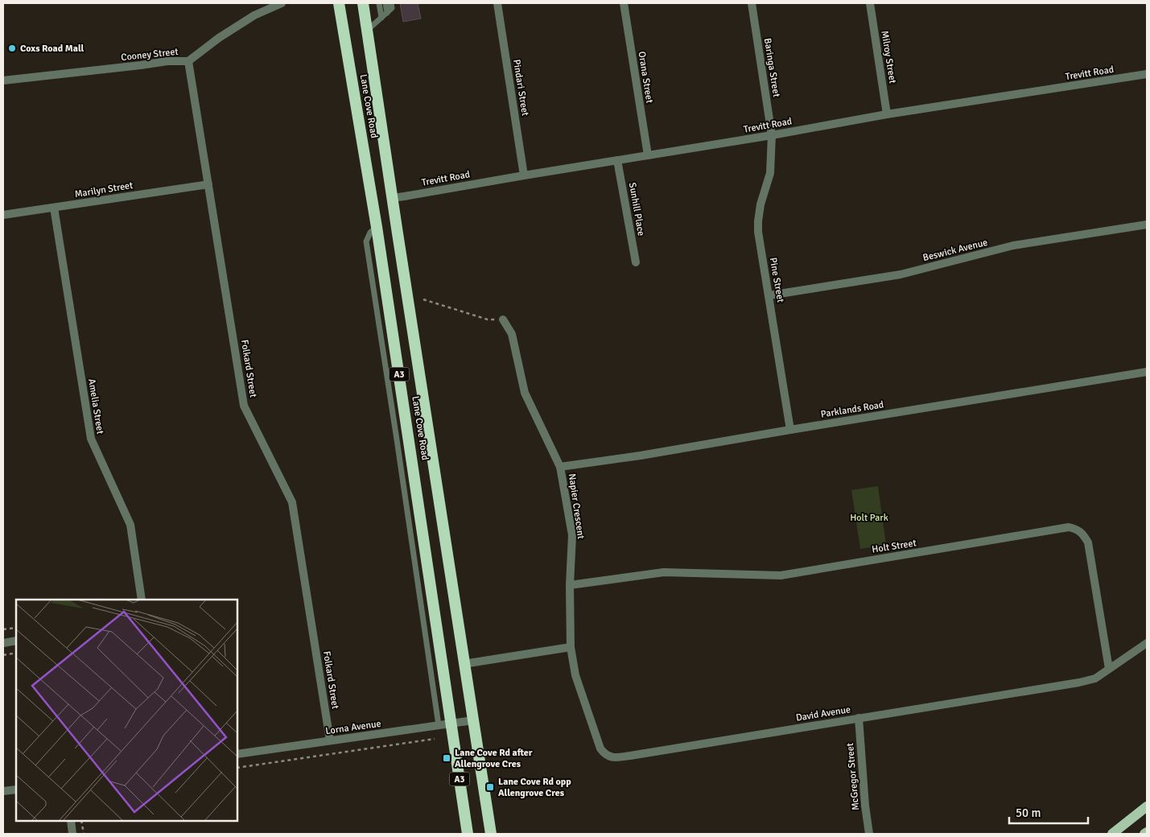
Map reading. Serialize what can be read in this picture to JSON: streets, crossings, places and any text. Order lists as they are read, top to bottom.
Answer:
{
  "streets": {
    "highway": ["Lane Cove Road", "A3"],
    "street": [
      "Cooney Street",
      "Milroy Street",
      "Baringa Street",
      "Trevitt Road",
      "Orana Street",
      "Pindari Street",
      "Marilyn Street",
      "Sunhill Place",
      "Beswick Avenue",
      "Pine Street",
      "Folkard Street",
      "Amelia Street",
      "Parklands Road",
      "Napier Crescent",
      "Holt Street",
      "David Avenue",
      "Lorna Avenue",
      "McGregor Street"
    ]
  },
  "crossings": [
    ["Cooney Street", "Folkard Street"],
    ["Milroy Street", "Trevitt Road"],
    ["Baringa Street", "Trevitt Road"],
    ["Baringa Street", "Pine Street"],
    ["Trevitt Road", "Orana Street"],
    ["Trevitt Road", "Pindari Street"],
    ["Trevitt Road", "Lane Cove Road"],
    ["Trevitt Road", "Sunhill Place"],
    ["Trevitt Road", "Pine Street"],
    ["Lane Cove Road", "Lorna Avenue"],
    ["Marilyn Street", "Folkard Street"],
    ["Marilyn Street", "Amelia Street"],
    ["Beswick Avenue", "Pine Street"],
    ["Pine Street", "Parklands Road"],
    ["Folkard Street", "Lorna Avenue"],
    ["Parklands Road", "Napier Crescent"],
    ["Napier Crescent", "Holt Street"],
    ["Napier Crescent", "David Avenue"],
    ["Holt Street", "David Avenue"],
    ["David Avenue", "McGregor Street"]
  ],
  "parks": ["Holt Park"],
  "places": {
    "other": ["Coxs Road Mall"],
    "transit": ["Lane Cove Rd after Allengrove Cres", "Lane Cove Rd opp Allengrove Cres"]
  },
  "scale_bar": "50 m"
}
